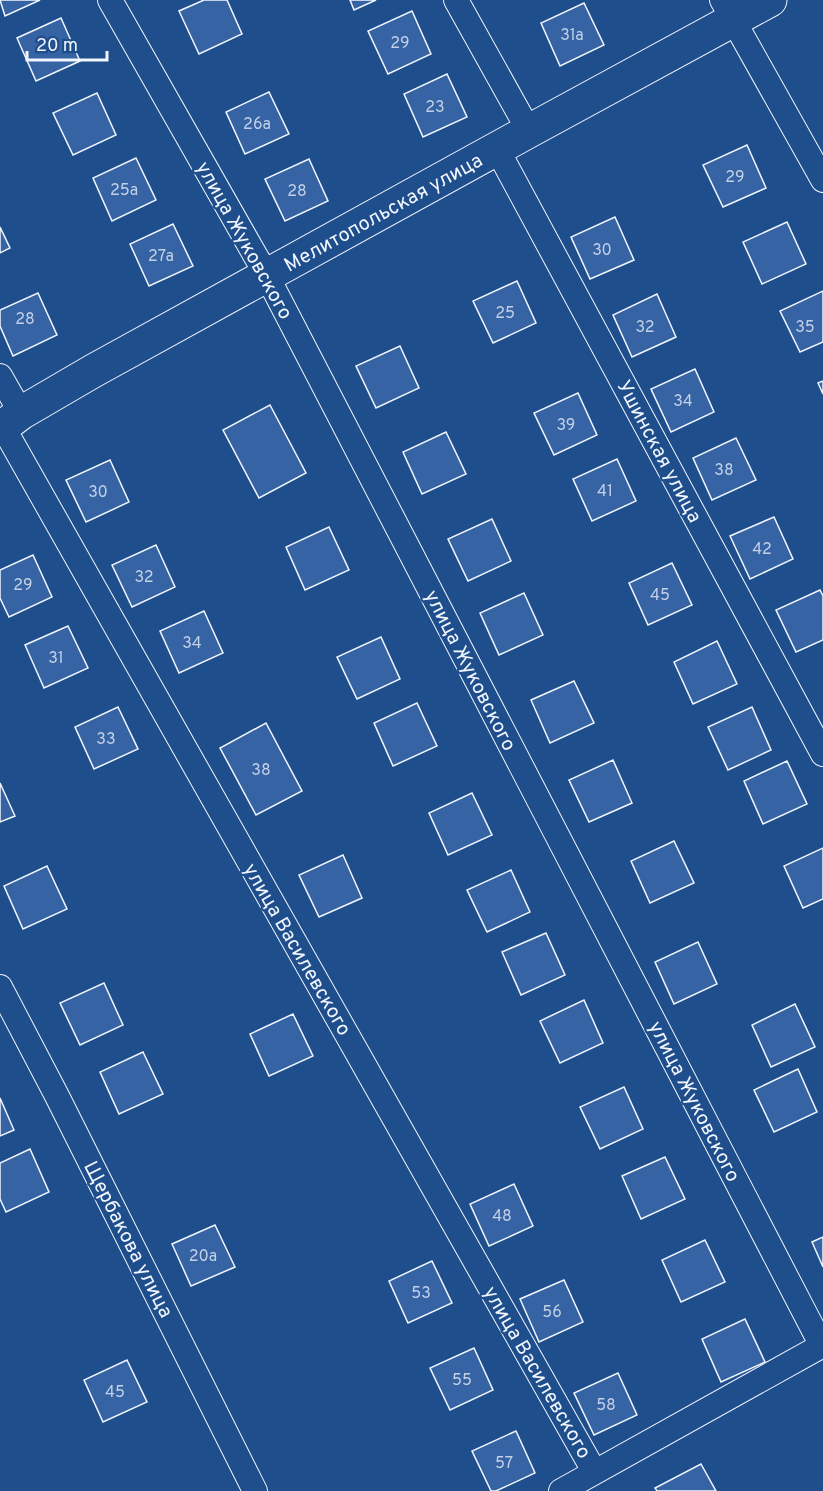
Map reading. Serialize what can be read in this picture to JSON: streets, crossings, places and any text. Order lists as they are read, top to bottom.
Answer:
{
  "streets": {
    "street": [
      "Мелитопольская улица",
      "улица Жуковского",
      "Ушинская улица",
      "улица Василевского",
      "Щербакова улица"
    ]
  },
  "crossings": [
    ["Мелитопольская улица", "улица Жуковского"],
    ["Мелитопольская улица", "Ушинская улица"],
    ["Мелитопольская улица", "улица Василевского"]
  ],
  "house_numbers": [
    "31а",
    "29",
    "23",
    "26а",
    "29",
    "25а",
    "28",
    "30",
    "27а",
    "25",
    "28",
    "32",
    "35",
    "34",
    "39",
    "38",
    "41",
    "30",
    "42",
    "32",
    "29",
    "45",
    "34",
    "31",
    "33",
    "38",
    "48",
    "20а",
    "53",
    "56",
    "55",
    "45",
    "58",
    "57"
  ],
  "scale_bar": "20 m"
}
